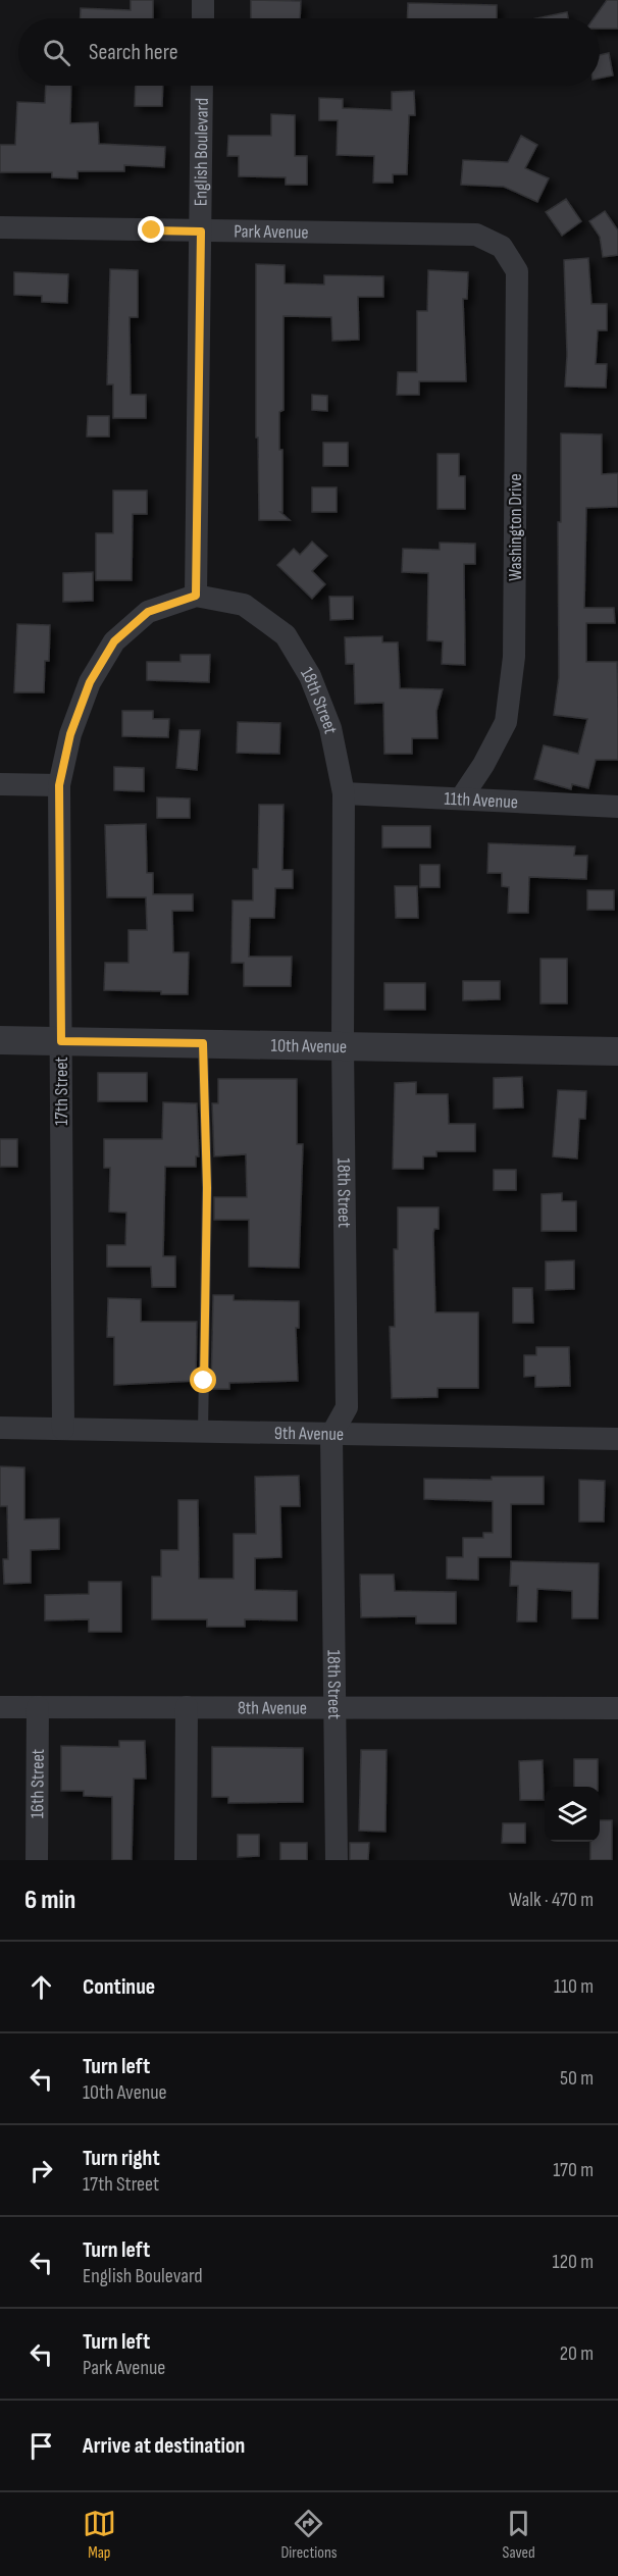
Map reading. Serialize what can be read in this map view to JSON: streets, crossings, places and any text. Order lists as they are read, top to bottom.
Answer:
{
  "streets": {
    "street": [
      "English Boulevard",
      "Park Avenue",
      "Washington Drive",
      "18th Street",
      "11th Avenue",
      "10th Avenue",
      "17th Street",
      "9th Avenue",
      "8th Avenue",
      "16th Street"
    ]
  },
  "crossings": [
    ["English Boulevard", "Park Avenue"],
    ["English Boulevard", "18th Street"],
    ["English Boulevard", "17th Street"],
    ["Park Avenue", "Washington Drive"],
    ["Washington Drive", "11th Avenue"],
    ["18th Street", "11th Avenue"],
    ["18th Street", "10th Avenue"],
    ["18th Street", "17th Street"],
    ["18th Street", "9th Avenue"],
    ["18th Street", "8th Avenue"],
    ["10th Avenue", "17th Street"],
    ["17th Street", "9th Avenue"],
    ["8th Avenue", "16th Street"]
  ],
  "page": {
    "search": "Search here",
    "heading": ["6 min", "Walk · 470 m"],
    "list": [
      ["Continue", "110 m"],
      ["Turn left", "10th Avenue", "50 m"],
      ["Turn right", "17th Street", "170 m"],
      ["Turn left", "English Boulevard", "120 m"],
      ["Turn left", "Park Avenue", "20 m"],
      "Arrive at destination"
    ],
    "nav": ["Map", "Directions", "Saved"]
  }
}
